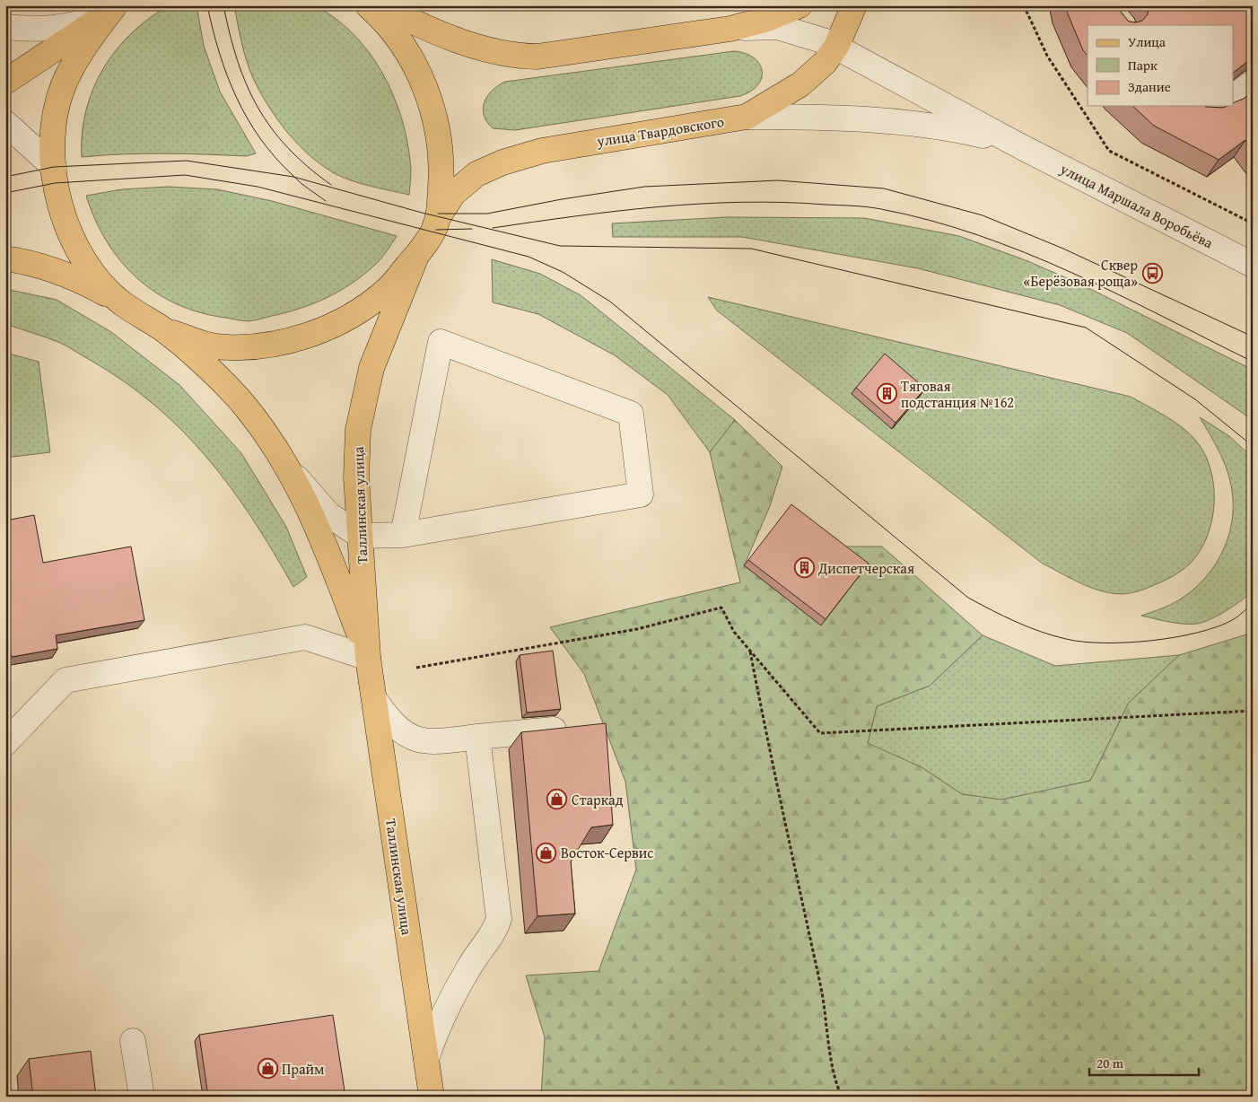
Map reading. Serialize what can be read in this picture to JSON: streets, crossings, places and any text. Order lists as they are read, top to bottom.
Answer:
{
  "streets": {
    "main road": ["улица Твардовского", "Таллинская улица"],
    "street": ["улица Маршала Воробьёва"]
  },
  "crossings": [
    ["улица Твардовского", "улица Маршала Воробьёва"],
    ["улица Твардовского", "Таллинская улица"]
  ],
  "places": {
    "bus stop": ["Сквер «Берёзовая роща»"],
    "building": ["Тяговая подстанция №162", "Диспетчерская"],
    "shop": ["Старкад", "Восток-Сервис", "Прайм"]
  },
  "legend": ["Улица", "Парк", "Здание"],
  "scale_bar": "20 m"
}
